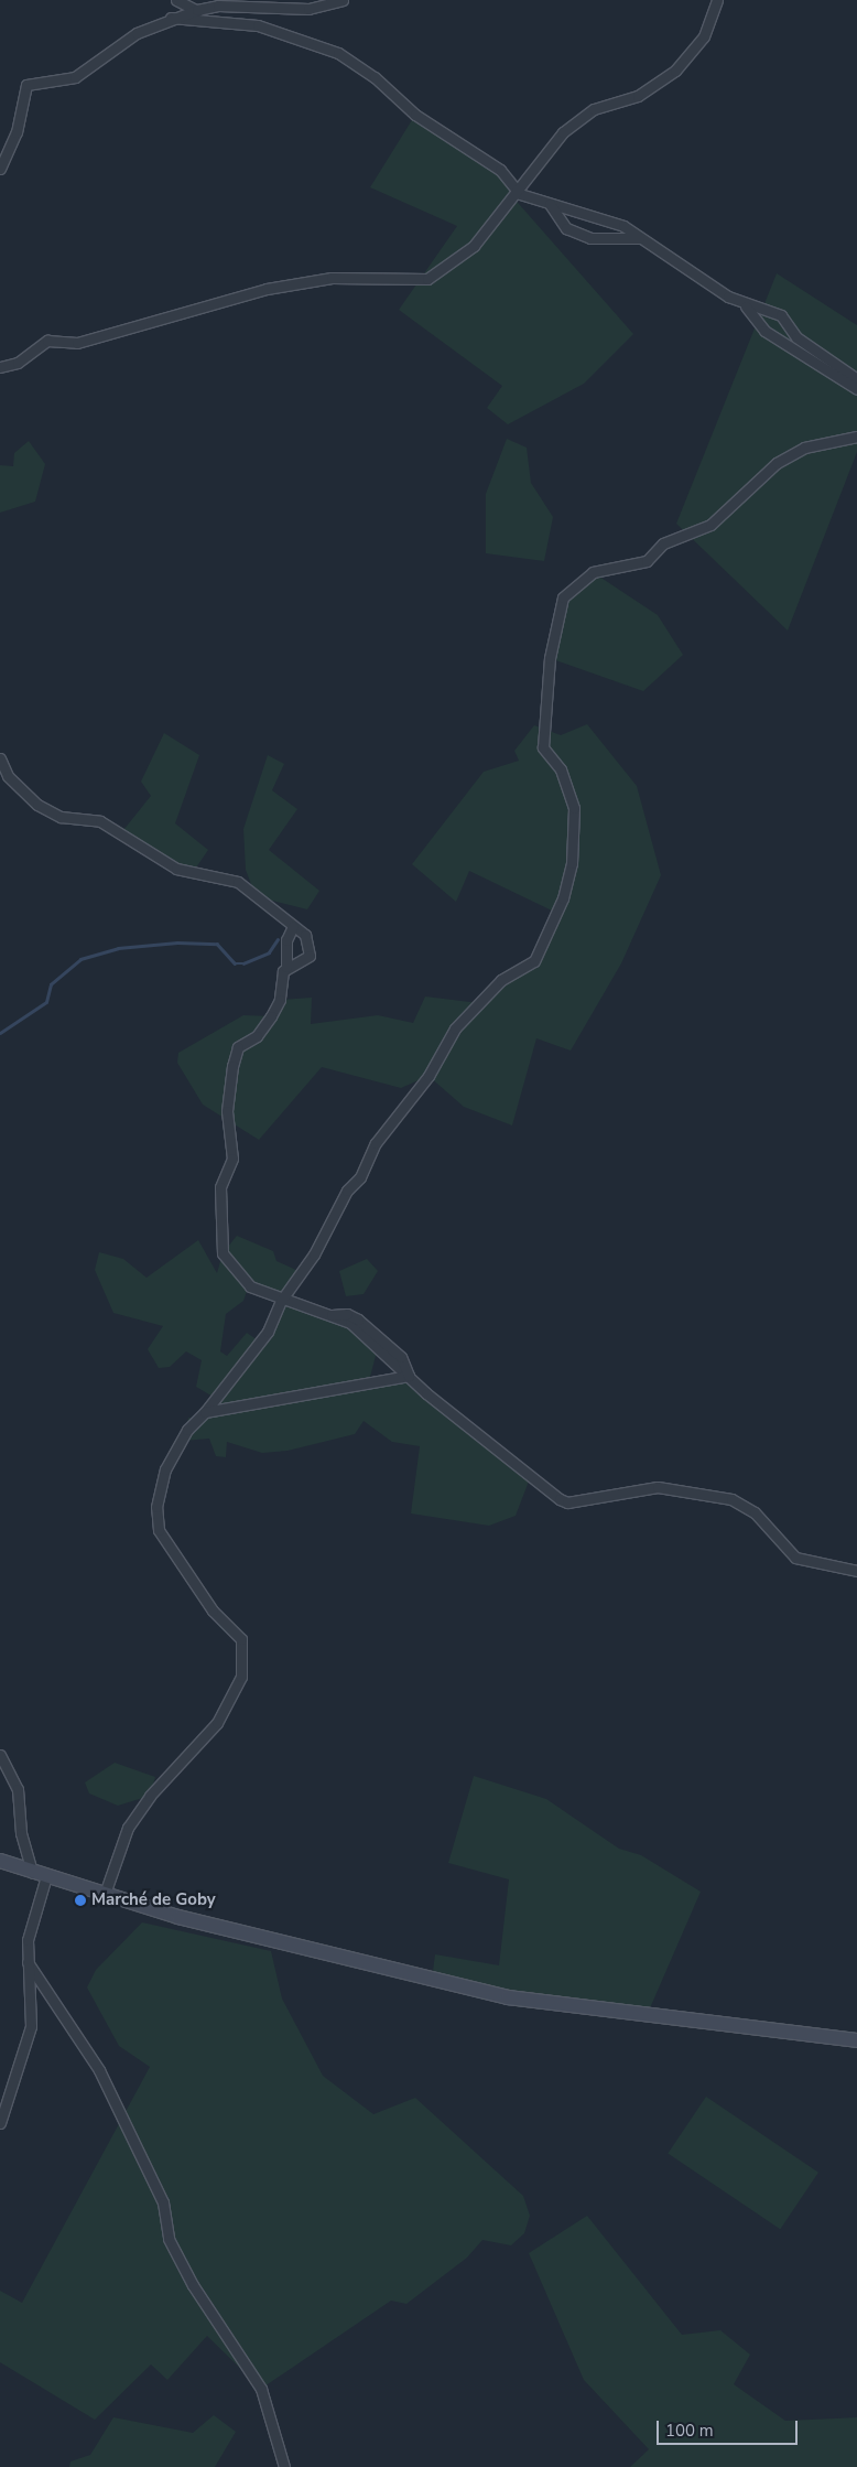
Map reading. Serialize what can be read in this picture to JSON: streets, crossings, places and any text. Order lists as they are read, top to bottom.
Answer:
{
  "places": ["Marché de Goby"],
  "scale_bar": "100 m"
}
